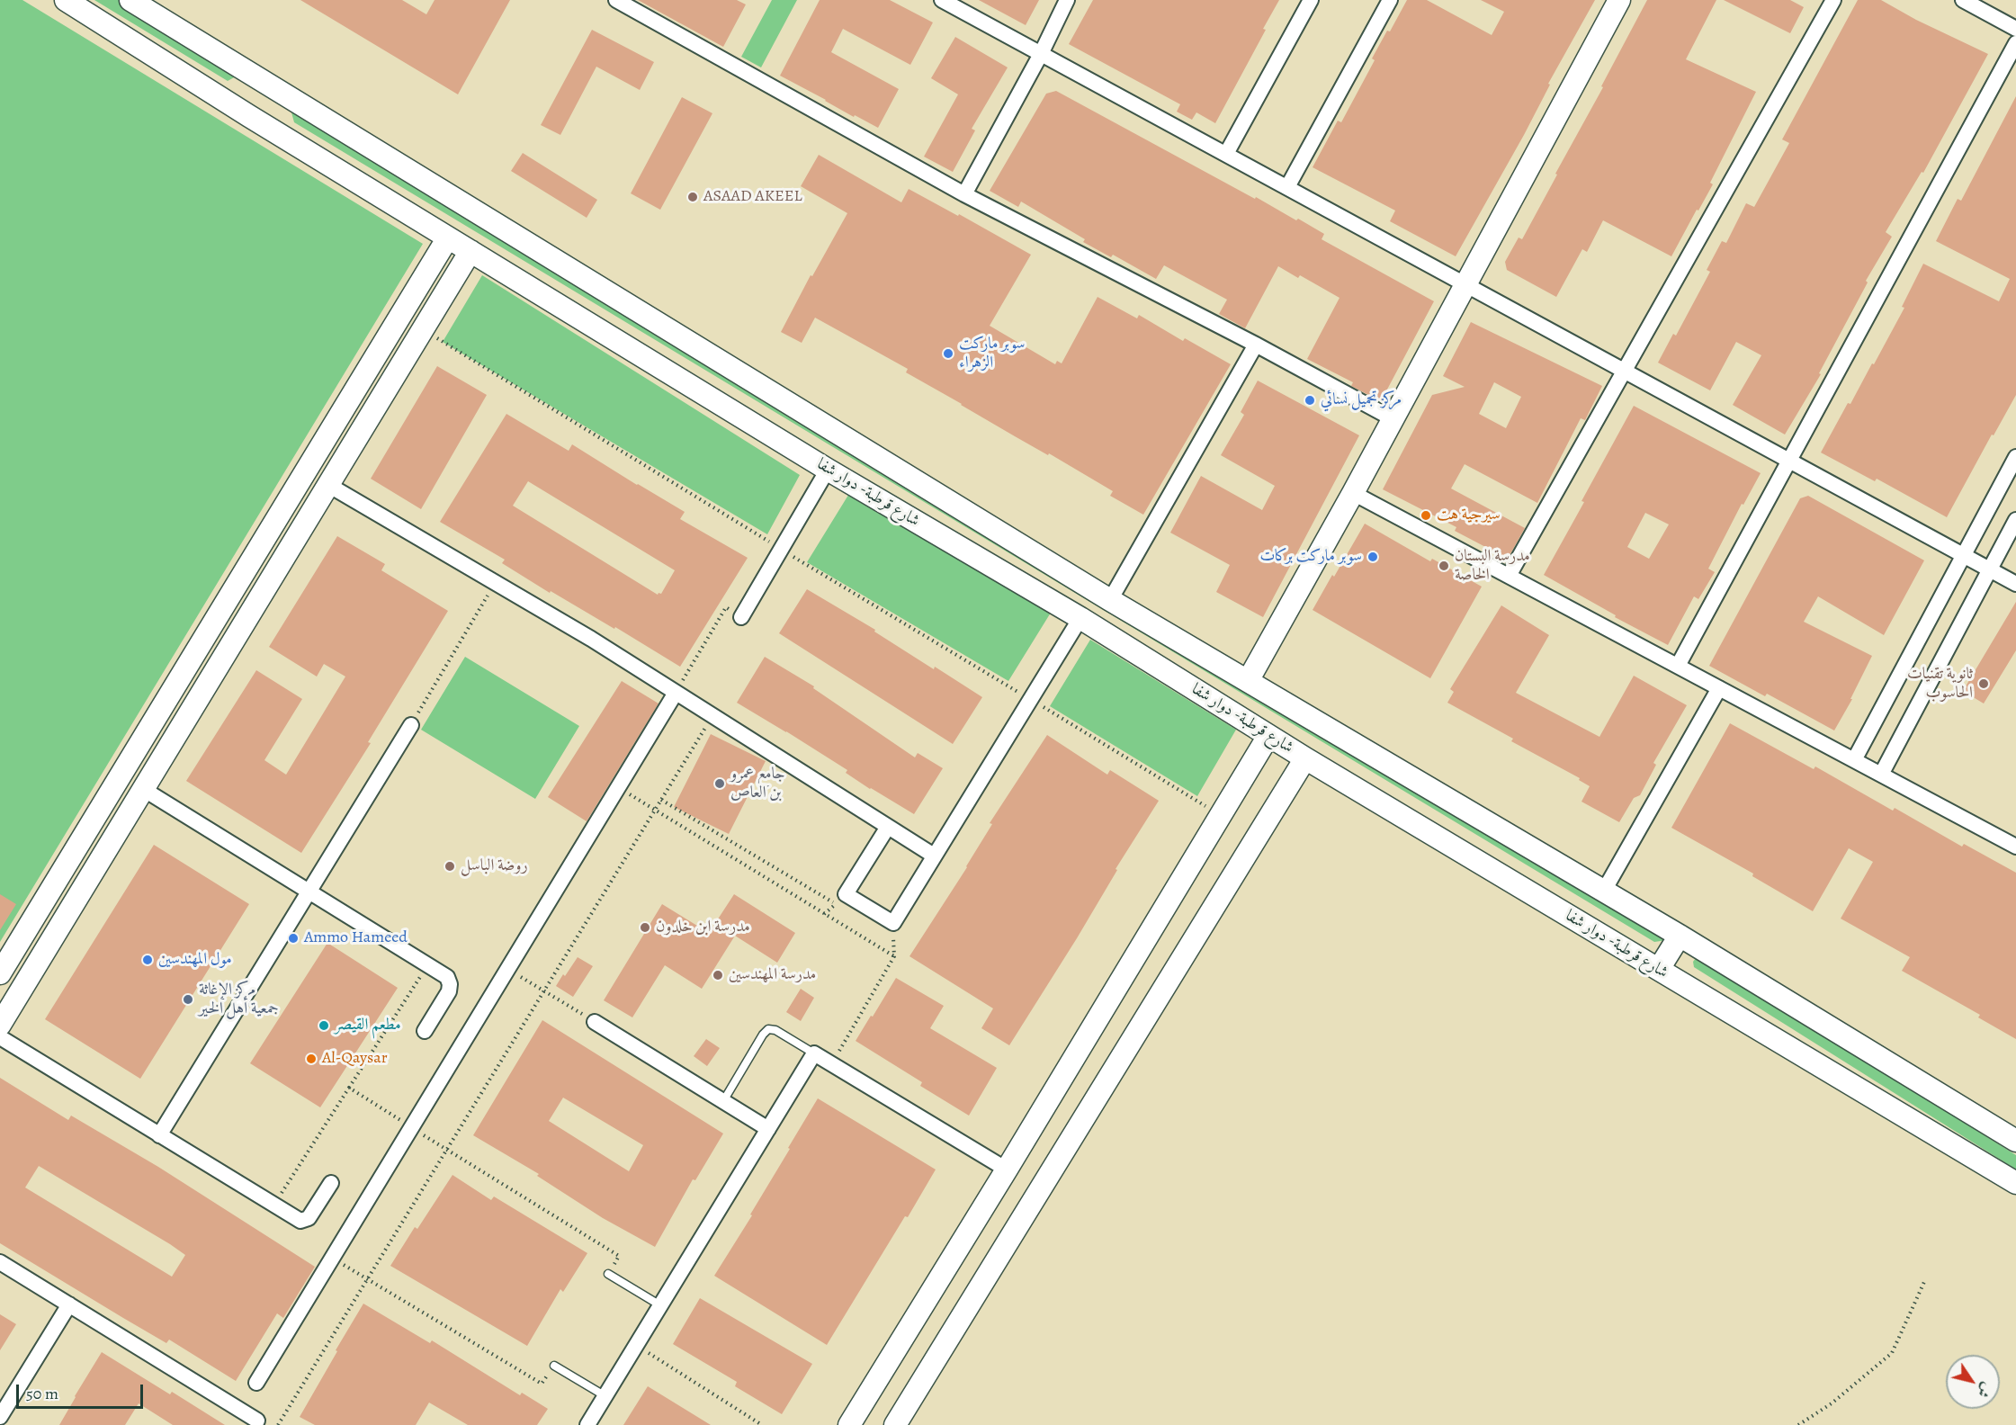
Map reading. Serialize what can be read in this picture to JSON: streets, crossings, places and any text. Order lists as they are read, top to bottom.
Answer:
{
  "streets": {
    "main road": ["شارع قرطبة- دوار شفا"]
  },
  "places": [
    "ASAAD AKEEL",
    "سوبر ماركت الزهراء",
    "مركز تجميل نسائي",
    "سيرجية هت",
    "سوبر ماركت بركات",
    "مدرسة البستان الخاصة",
    "ثانوية تقنيات الحاسوب",
    "جامع عمرو بن العاص",
    "روضة الباسل",
    "مدرسة ابن خلدون",
    "Ammo Hameed",
    "مول المهندسين",
    "مدرسة المهندسين",
    "مركز الإغاثة جمعية أهل الخير",
    "مطعم القيصر",
    "Al-Qaysar"
  ],
  "scale_bar": "50 m",
  "north": "bottom right"
}
